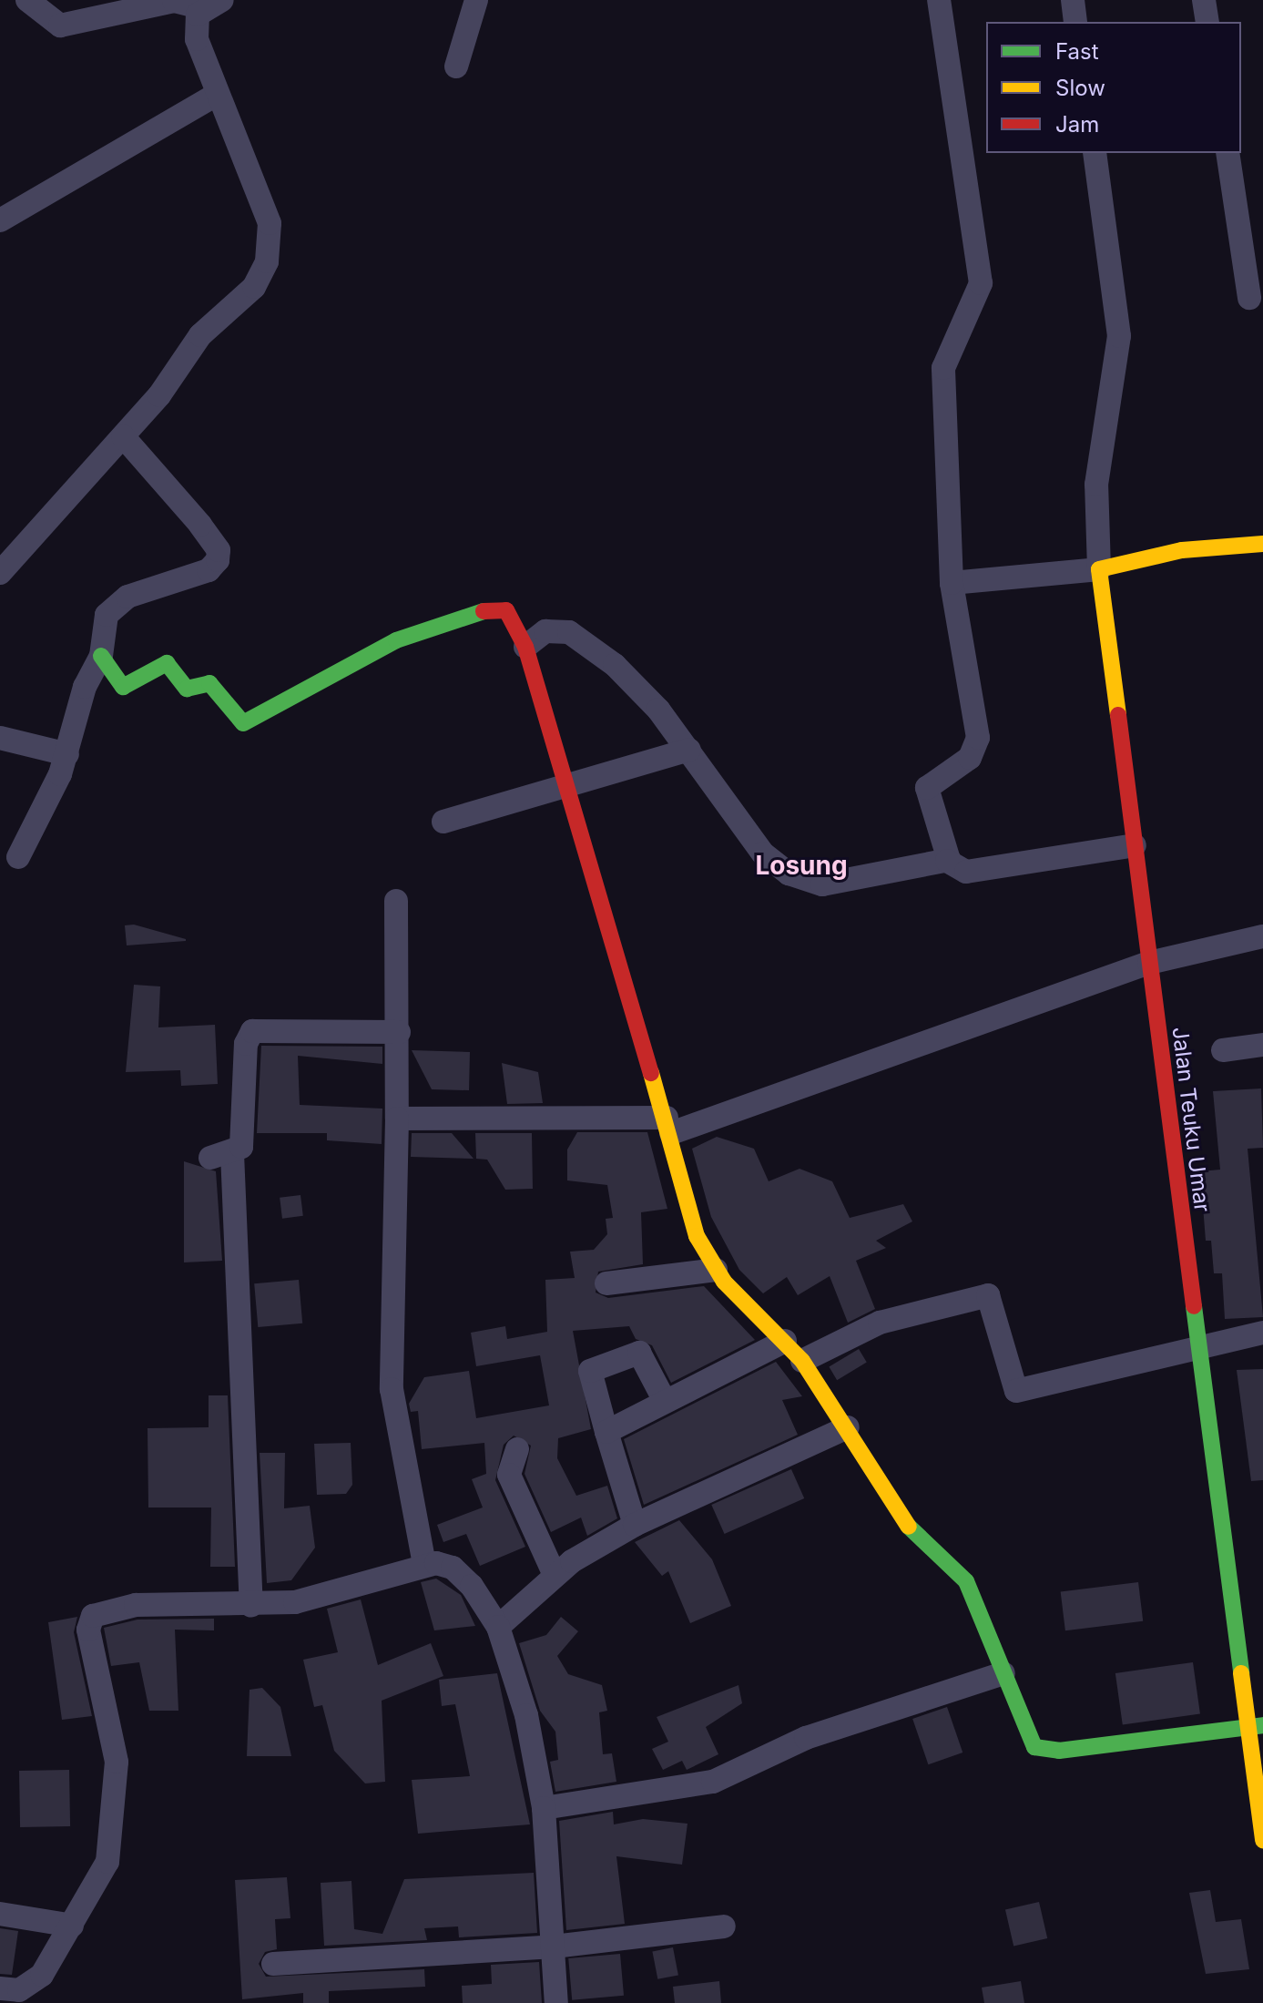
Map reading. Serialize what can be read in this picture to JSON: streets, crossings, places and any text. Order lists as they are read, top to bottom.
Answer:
{
  "streets": {
    "street": ["Jalan Teuku Umar"]
  },
  "districts": ["Losung"],
  "legend": ["Fast", "Slow", "Jam"]
}
